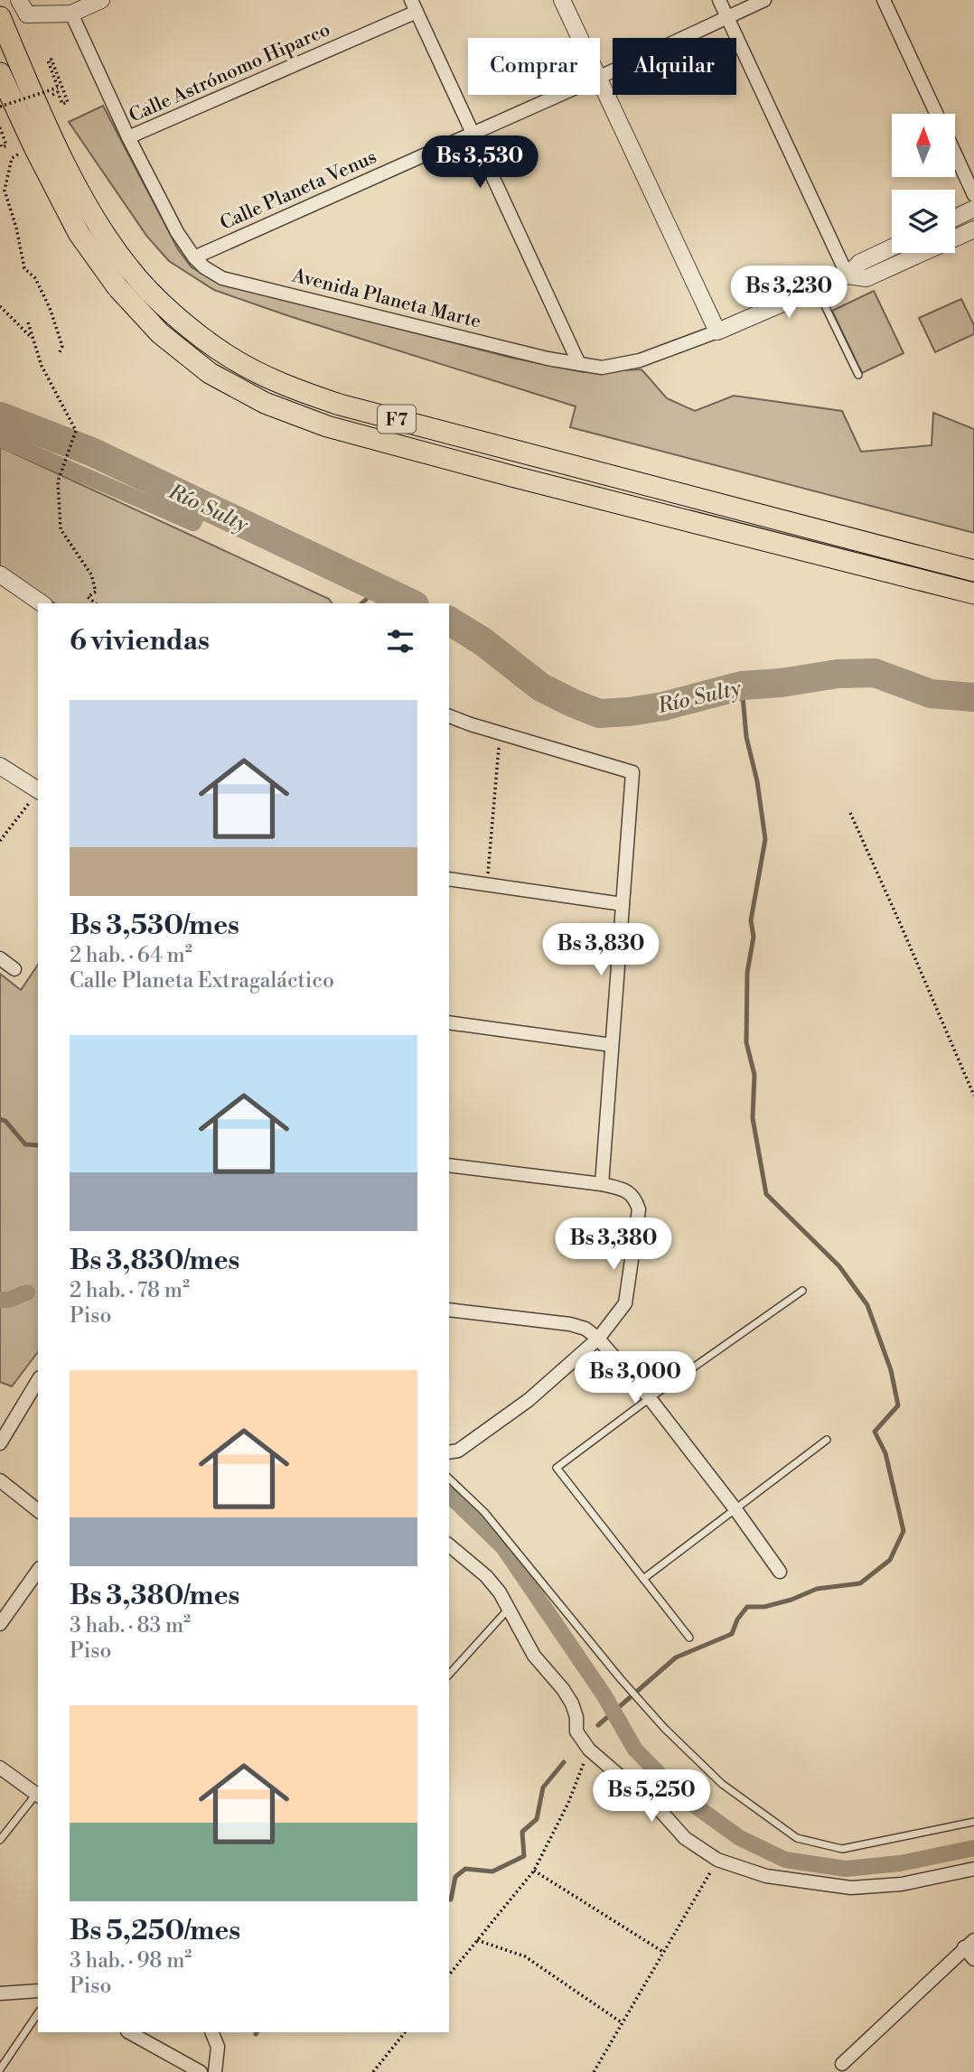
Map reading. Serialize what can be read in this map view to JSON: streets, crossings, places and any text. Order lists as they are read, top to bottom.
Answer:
{
  "streets": {
    "highway": ["F7"],
    "street": ["Calle Astrónomo Hiparco", "Calle Planeta Venus", "Avenida Planeta Marte"]
  },
  "crossings": [
    ["Calle Astrónomo Hiparco", "Avenida Planeta Marte"],
    ["Calle Planeta Venus", "Avenida Planeta Marte"]
  ],
  "water": ["Río Sulty"],
  "north": "top",
  "page": {
    "chip": ["Comprar", "Alquilar"],
    "price": [
      "Bs 3,530",
      "Bs 3,230",
      "Bs 3,830",
      "Bs 3,380",
      "Bs 3,000",
      "Bs 5,250"
    ],
    "heading": "6 viviendas",
    "list": [
      {
        "name": "Bs 3,530/mes",
        "note": "2 hab. · 64 m² · Calle Planeta Extragaláctico"
      },
      {
        "name": "Bs 3,830/mes",
        "note": "2 hab. · 78 m² · Piso"
      },
      {
        "name": "Bs 3,380/mes",
        "note": "3 hab. · 83 m² · Piso"
      },
      {
        "name": "Bs 5,250/mes",
        "note": "3 hab. · 98 m² · Piso"
      }
    ]
  }
}
